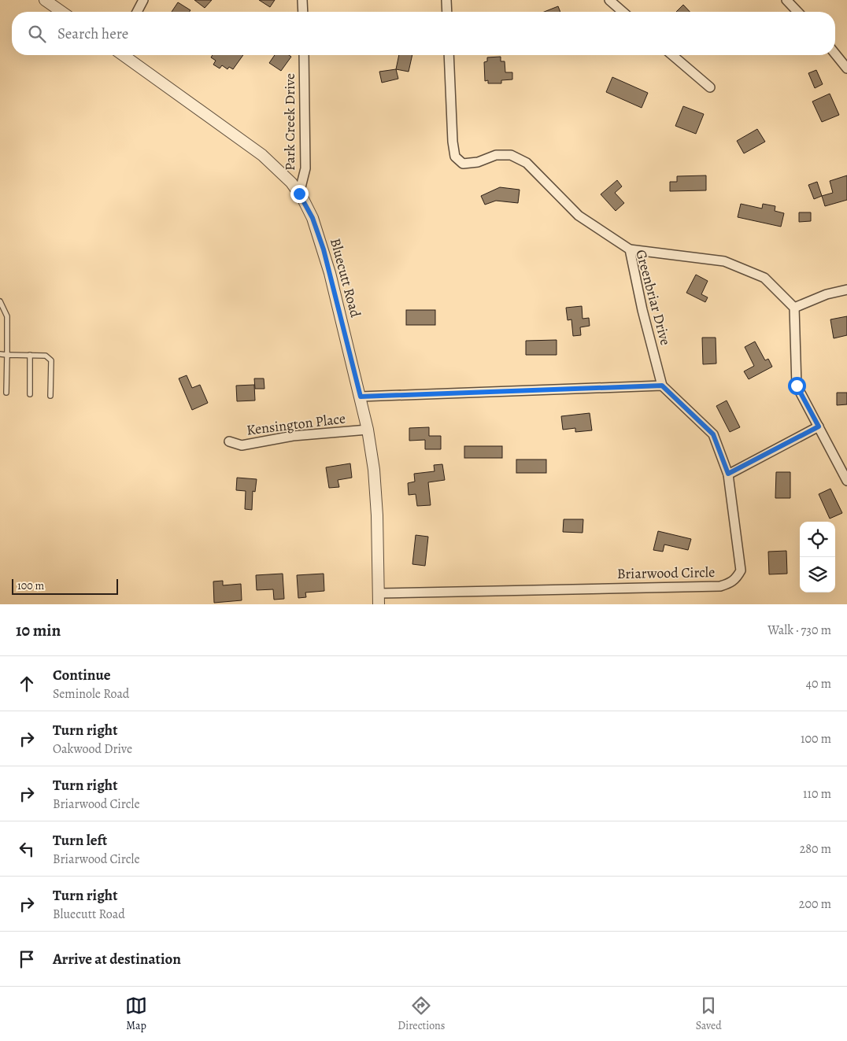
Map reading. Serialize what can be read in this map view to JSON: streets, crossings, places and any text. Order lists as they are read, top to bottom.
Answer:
{
  "streets": {
    "street": [
      "Park Creek Drive",
      "Bluecutt Road",
      "Greenbriar Drive",
      "Kensington Place",
      "Briarwood Circle"
    ]
  },
  "crossings": [
    ["Park Creek Drive", "Bluecutt Road"],
    ["Bluecutt Road", "Kensington Place"],
    ["Bluecutt Road", "Briarwood Circle"],
    ["Greenbriar Drive", "Briarwood Circle"]
  ],
  "scale_bar": "100 m",
  "page": {
    "search": "Search here",
    "scale": "100 m",
    "heading": ["10 min", "Walk · 730 m"],
    "list": [
      ["Continue", "Seminole Road", "40 m"],
      ["Turn right", "Oakwood Drive", "100 m"],
      ["Turn right", "Briarwood Circle", "110 m"],
      ["Turn left", "Briarwood Circle", "280 m"],
      ["Turn right", "Bluecutt Road", "200 m"],
      "Arrive at destination"
    ],
    "nav": ["Map", "Directions", "Saved"]
  }
}
